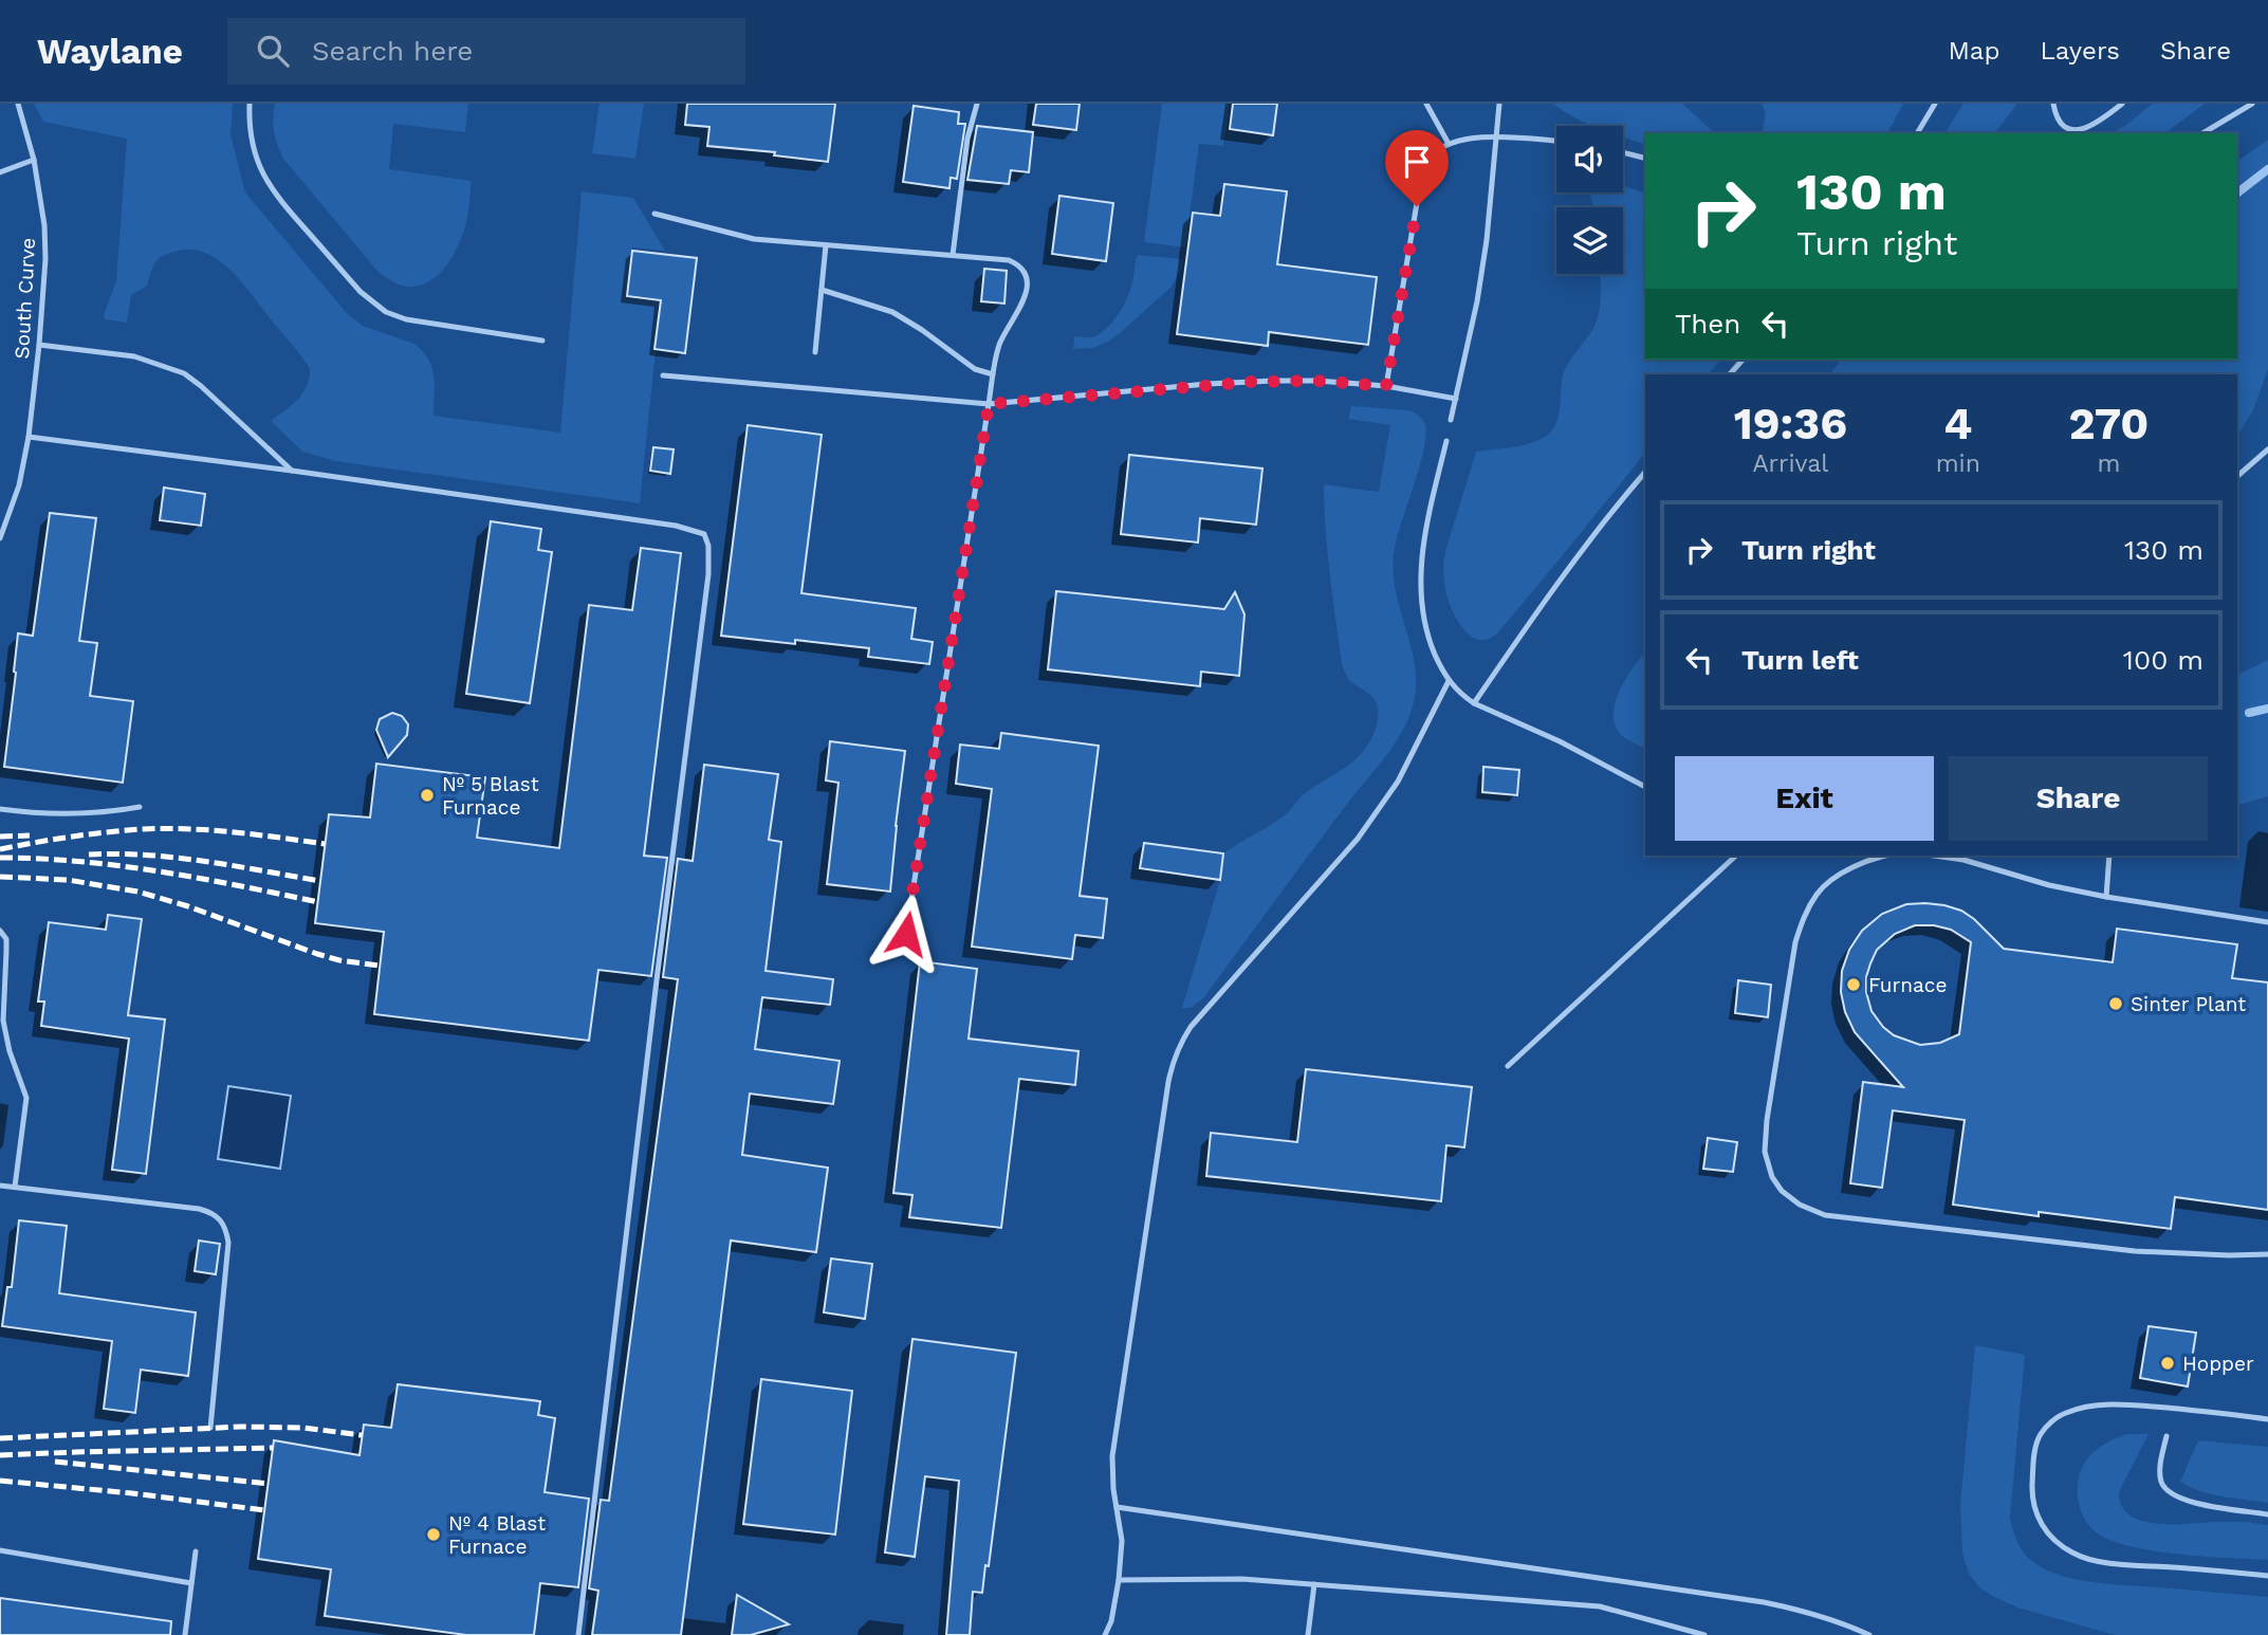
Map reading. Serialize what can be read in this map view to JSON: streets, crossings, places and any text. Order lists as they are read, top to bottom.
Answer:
{
  "streets": {
    "lane": ["South Curve"]
  },
  "places": [
    "Nº 5 Blast Furnace",
    "Furnace",
    "Sinter Plant",
    "Hopper",
    "Nº 4 Blast Furnace"
  ],
  "page": {
    "header": "Waylane",
    "search": "Search here",
    "nav": ["Map", "Layers", "Share"],
    "turn": ["130 m", "Turn right"],
    "then": "Then",
    "eta": [
      "19:36",
      "Arrival",
      "4",
      "min",
      "270",
      "m"
    ],
    "list": [
      {
        "name": "Turn right",
        "value": "130 m"
      },
      {
        "name": "Turn left",
        "value": "100 m"
      }
    ],
    "buttons": ["Exit", "Share"]
  }
}
